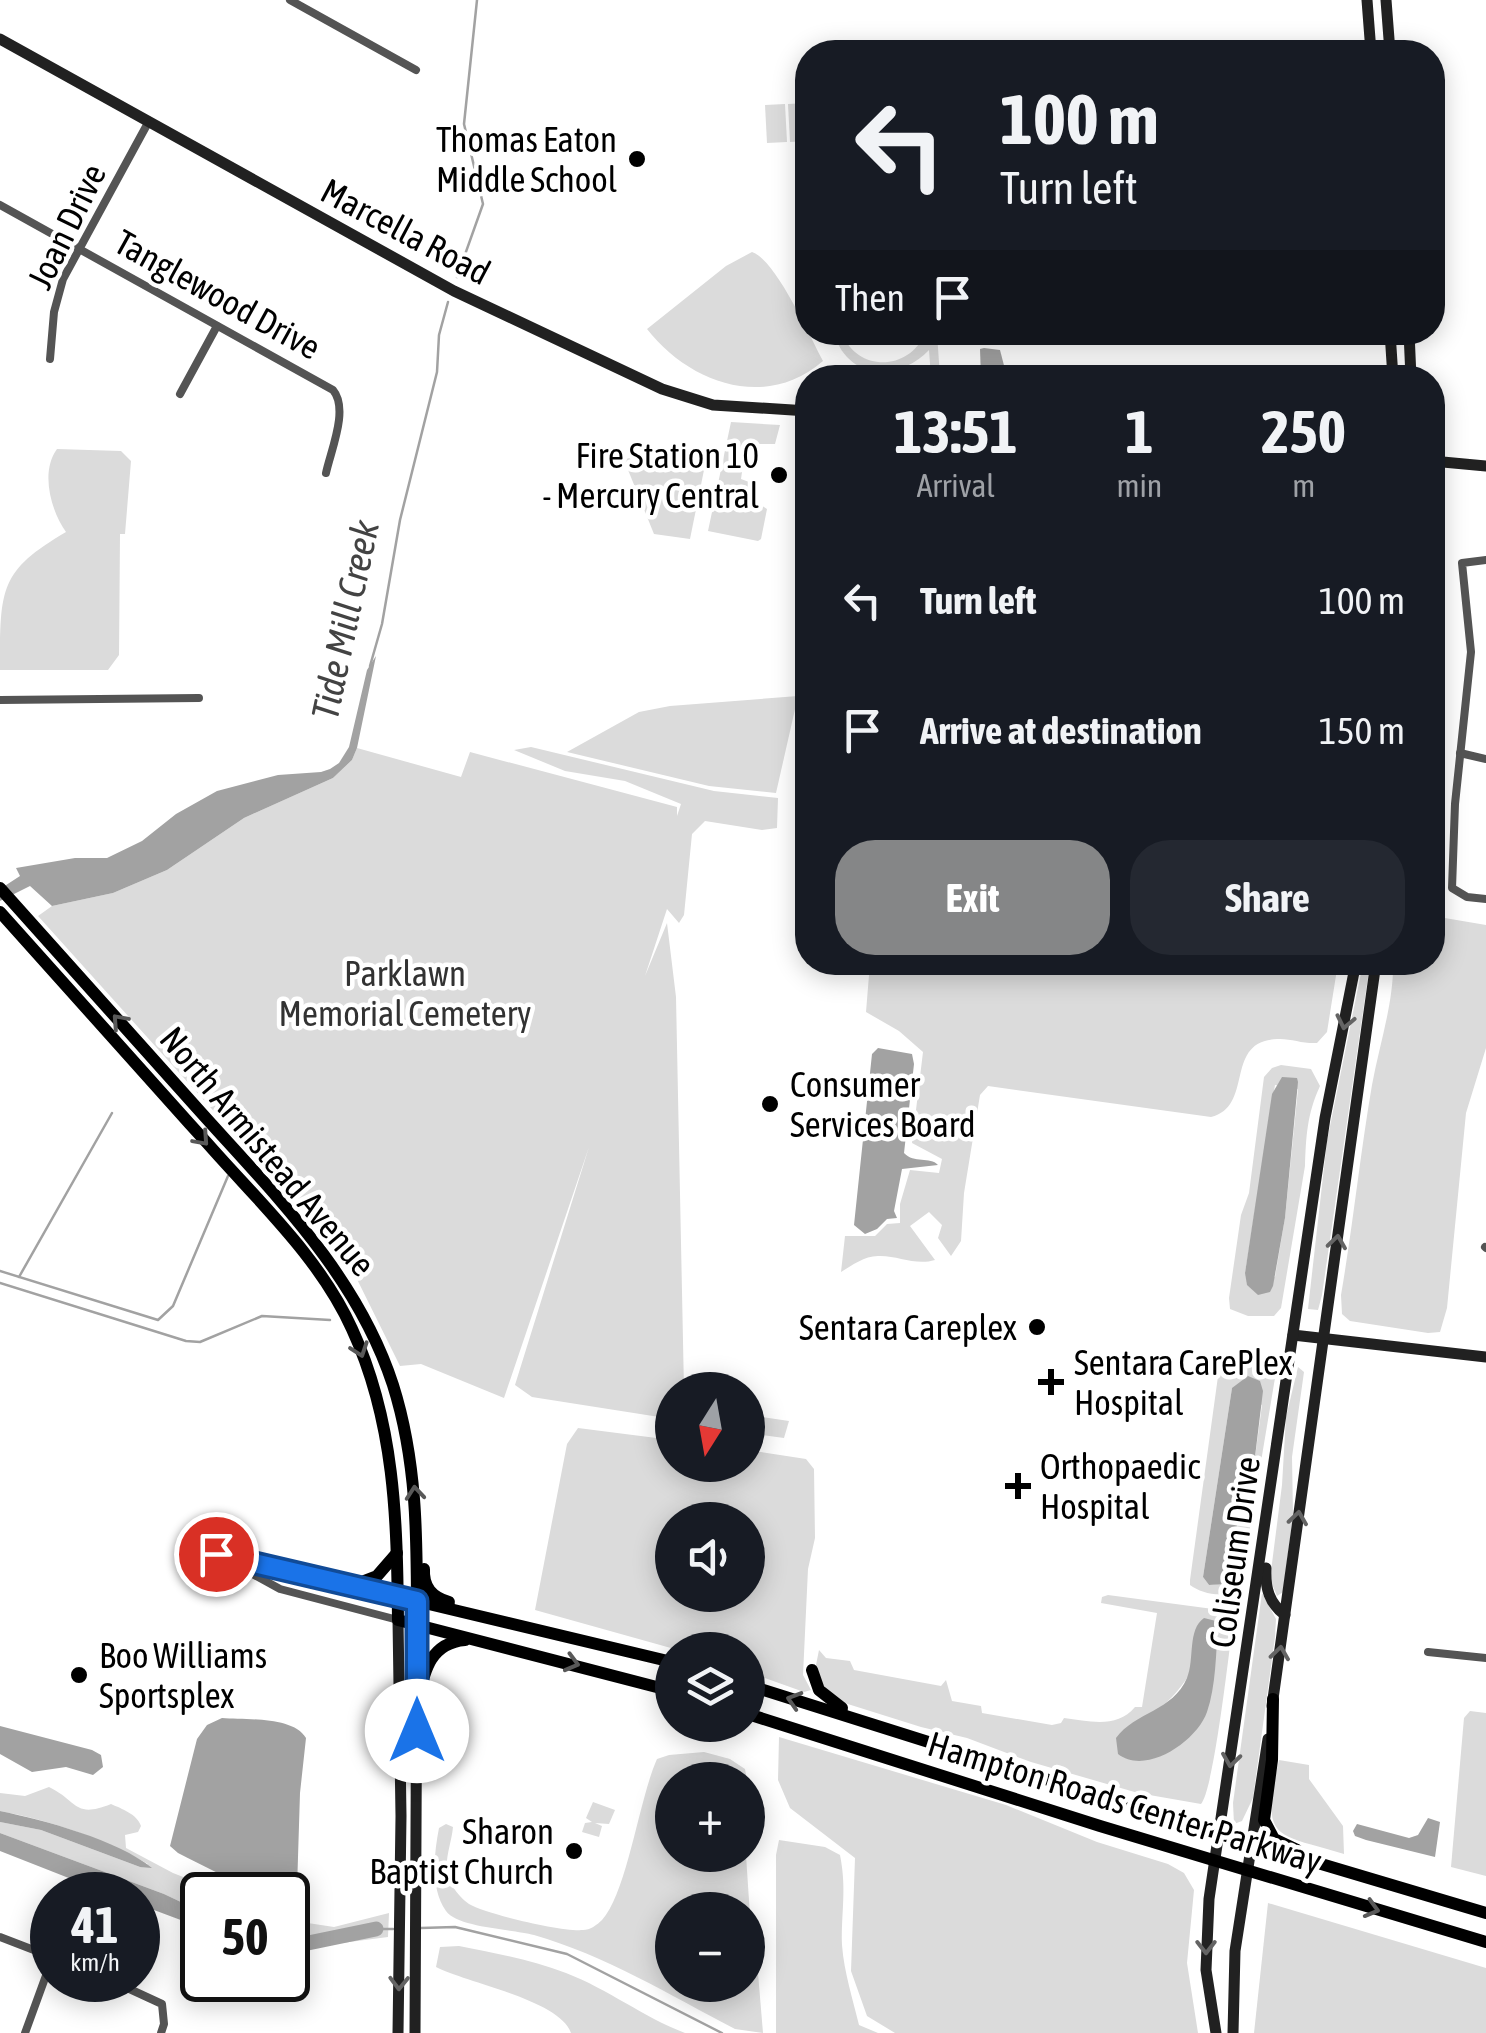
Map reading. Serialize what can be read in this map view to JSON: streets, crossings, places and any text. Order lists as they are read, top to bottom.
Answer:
{
  "streets": {
    "main road": ["North Armistead Avenue", "Hampton Roads Center Parkway"],
    "street": [
      "Joan Drive",
      "Marcella Road",
      "Tanglewood Drive",
      "Coliseum Drive"
    ]
  },
  "crossings": [
    ["Joan Drive", "Marcella Road"],
    ["Joan Drive", "Tanglewood Drive"],
    ["Coliseum Drive", "Hampton Roads Center Parkway"]
  ],
  "water": ["Tide Mill Creek"],
  "parks": ["Parklawn Memorial Cemetery"],
  "places": {
    "other": [
      "Thomas Eaton Middle School",
      "Fire Station 10 - Mercury Central",
      "Consumer Services Board",
      "Sentara Careplex",
      "Boo Williams Sportsplex",
      "Sharon Baptist Church"
    ],
    "health": ["Sentara CarePlex Hospital", "Orthopaedic Hospital"]
  },
  "north": "bottom",
  "page": {
    "turn": ["100 m", "Turn left"],
    "then": "Then",
    "eta": [
      "13:51",
      "Arrival",
      "1",
      "min",
      "250",
      "m"
    ],
    "list": [
      {
        "name": "Turn left",
        "value": "100 m"
      },
      {
        "name": "Arrive at destination",
        "value": "150 m"
      }
    ],
    "buttons": ["Exit", "Share"],
    "map_buttons": ["+", "−"],
    "speed": "41 km/h",
    "limit": "50"
  }
}
